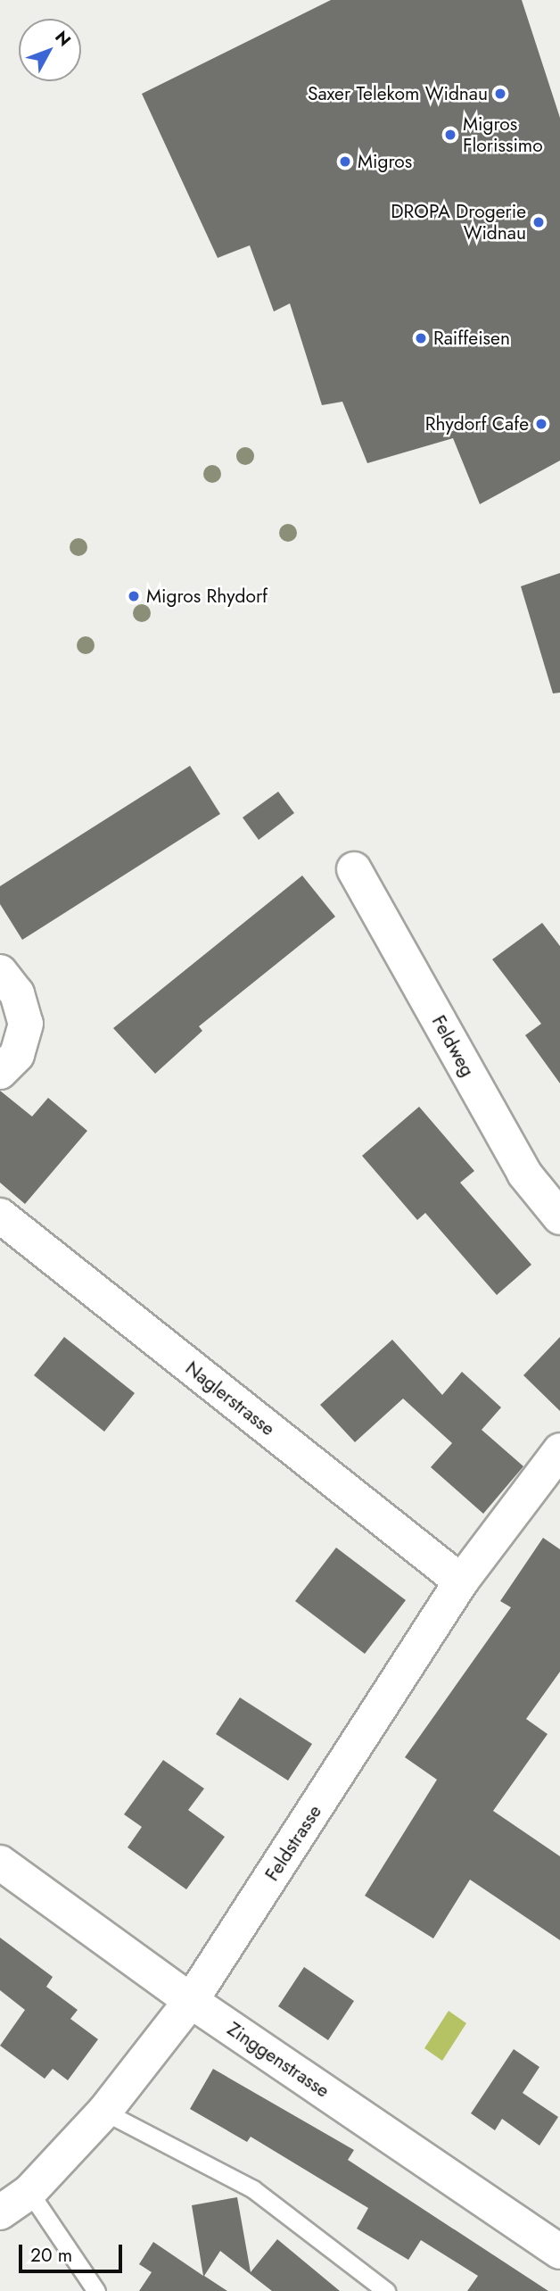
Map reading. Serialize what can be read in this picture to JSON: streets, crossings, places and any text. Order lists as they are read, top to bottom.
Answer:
{
  "streets": {
    "street": [
      "Feldweg",
      "Naglerstrasse",
      "Feldstrasse",
      "Zinggenstrasse"
    ]
  },
  "crossings": [
    ["Naglerstrasse", "Feldstrasse"],
    ["Feldstrasse", "Zinggenstrasse"]
  ],
  "places": [
    "Saxer Telekom Widnau",
    "Migros Florissimo",
    "Migros",
    "DROPA Drogerie Widnau",
    "Raiffeisen",
    "Rhydorf Cafe",
    "Migros Rhydorf"
  ],
  "scale_bar": "20 m",
  "north": "top right"
}
